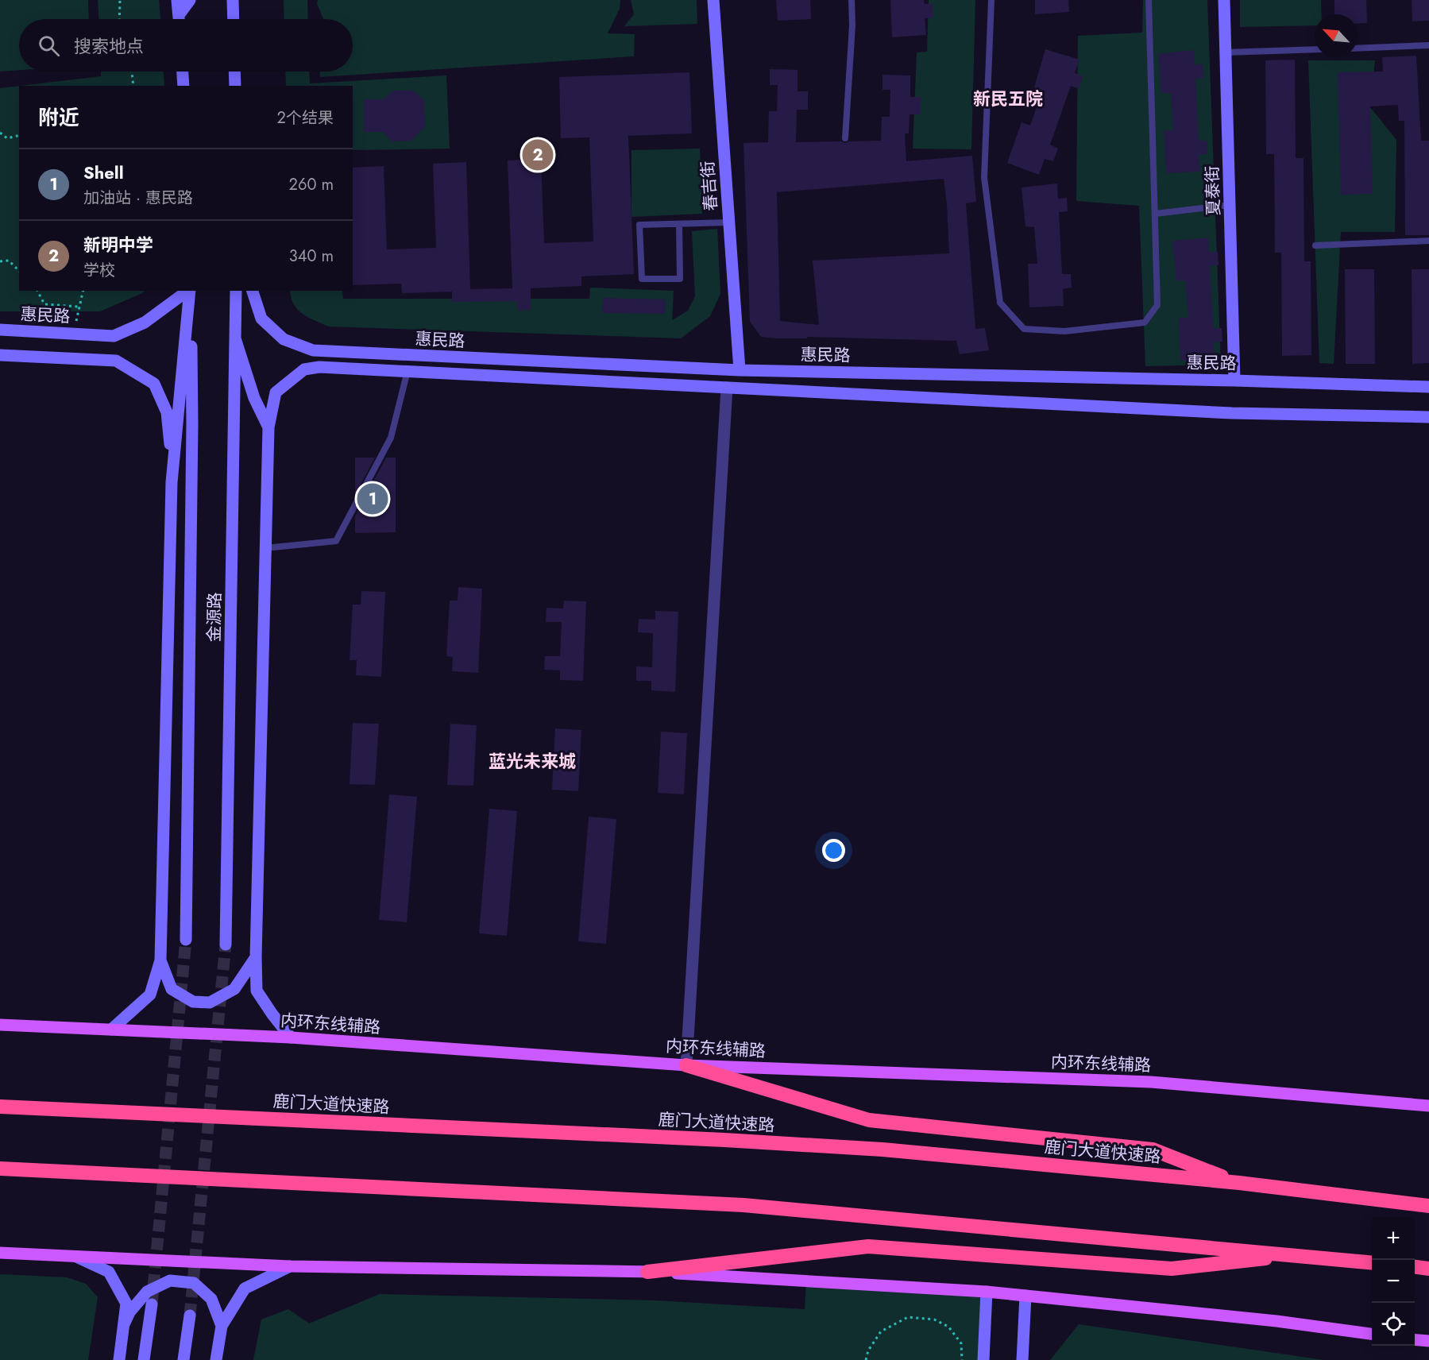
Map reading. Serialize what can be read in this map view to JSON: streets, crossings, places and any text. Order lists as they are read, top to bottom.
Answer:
{
  "streets": {
    "highway": ["鹿门大道快速路"],
    "main road": ["内环东线辅路"],
    "street": [
      "春吉街",
      "夏泰街",
      "惠民路",
      "金源路"
    ]
  },
  "crossings": [
    ["春吉街", "惠民路"],
    ["夏泰街", "惠民路"],
    ["惠民路", "内环东线辅路"]
  ],
  "districts": ["新民五院", "蓝光未来城"],
  "north": "top left",
  "page": {
    "search": "搜索地点",
    "heading": ["附近", "2个结果"],
    "pins": ["2", "1"],
    "list": [
      {
        "mark": "1",
        "name": "Shell",
        "note": "加油站 · 惠民路",
        "value": "260 m"
      },
      {
        "mark": "2",
        "name": "新明中学",
        "note": "学校",
        "value": "340 m"
      }
    ],
    "map_buttons": ["+", "−"]
  }
}
